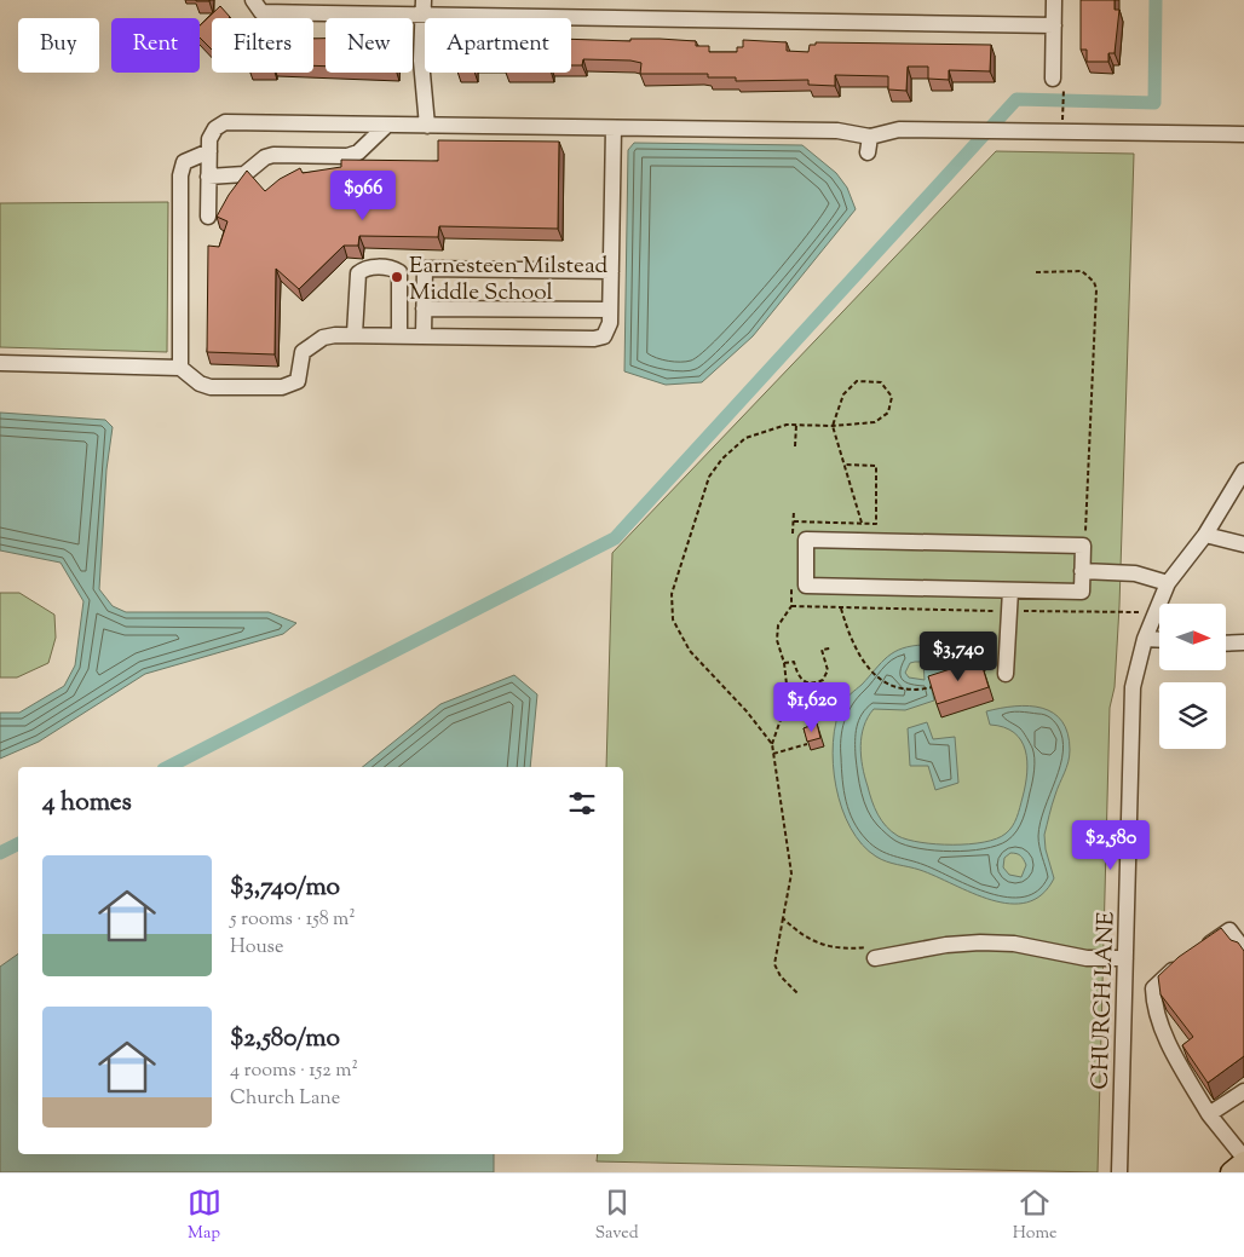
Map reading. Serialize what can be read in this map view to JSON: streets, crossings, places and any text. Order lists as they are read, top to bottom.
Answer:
{
  "streets": {
    "street": ["CHURCH LANE"]
  },
  "places": ["Earnesteen Milstead Middle School"],
  "north": "right",
  "page": {
    "chip": [
      "Buy",
      "Rent",
      "Filters",
      "New",
      "Apartment"
    ],
    "price": [
      "$966",
      "$3,740",
      "$1,620",
      "$2,580"
    ],
    "heading": "4 homes",
    "list": [
      {
        "name": "$3,740/mo",
        "note": "5 rooms · 158 m² · House"
      },
      {
        "name": "$2,580/mo",
        "note": "4 rooms · 152 m² · Church Lane"
      }
    ],
    "tabs": ["Map", "Saved", "Home"]
  }
}
